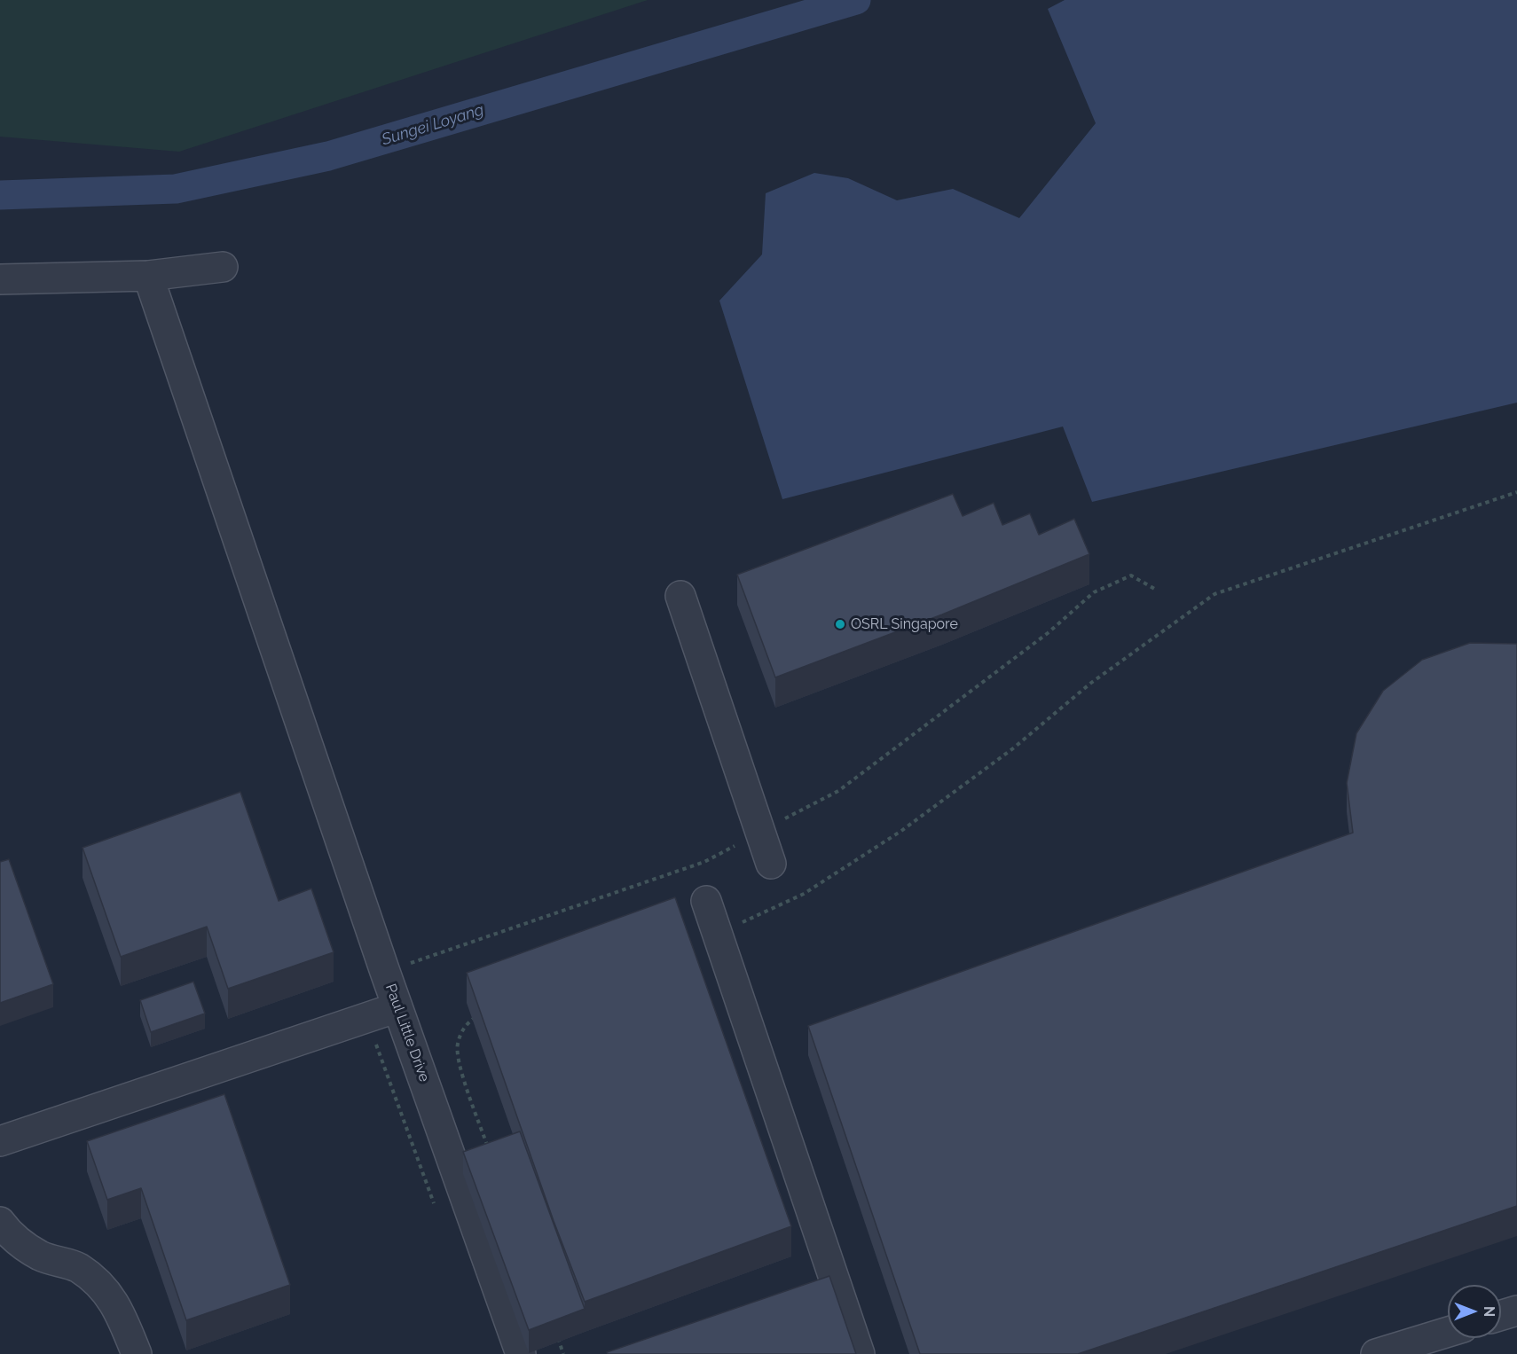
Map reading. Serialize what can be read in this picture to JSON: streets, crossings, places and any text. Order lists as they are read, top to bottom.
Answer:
{
  "streets": {
    "lane": ["Paul Little Drive"]
  },
  "water": ["Sungei Loyang"],
  "places": ["OSRL Singapore"],
  "north": "right"
}
